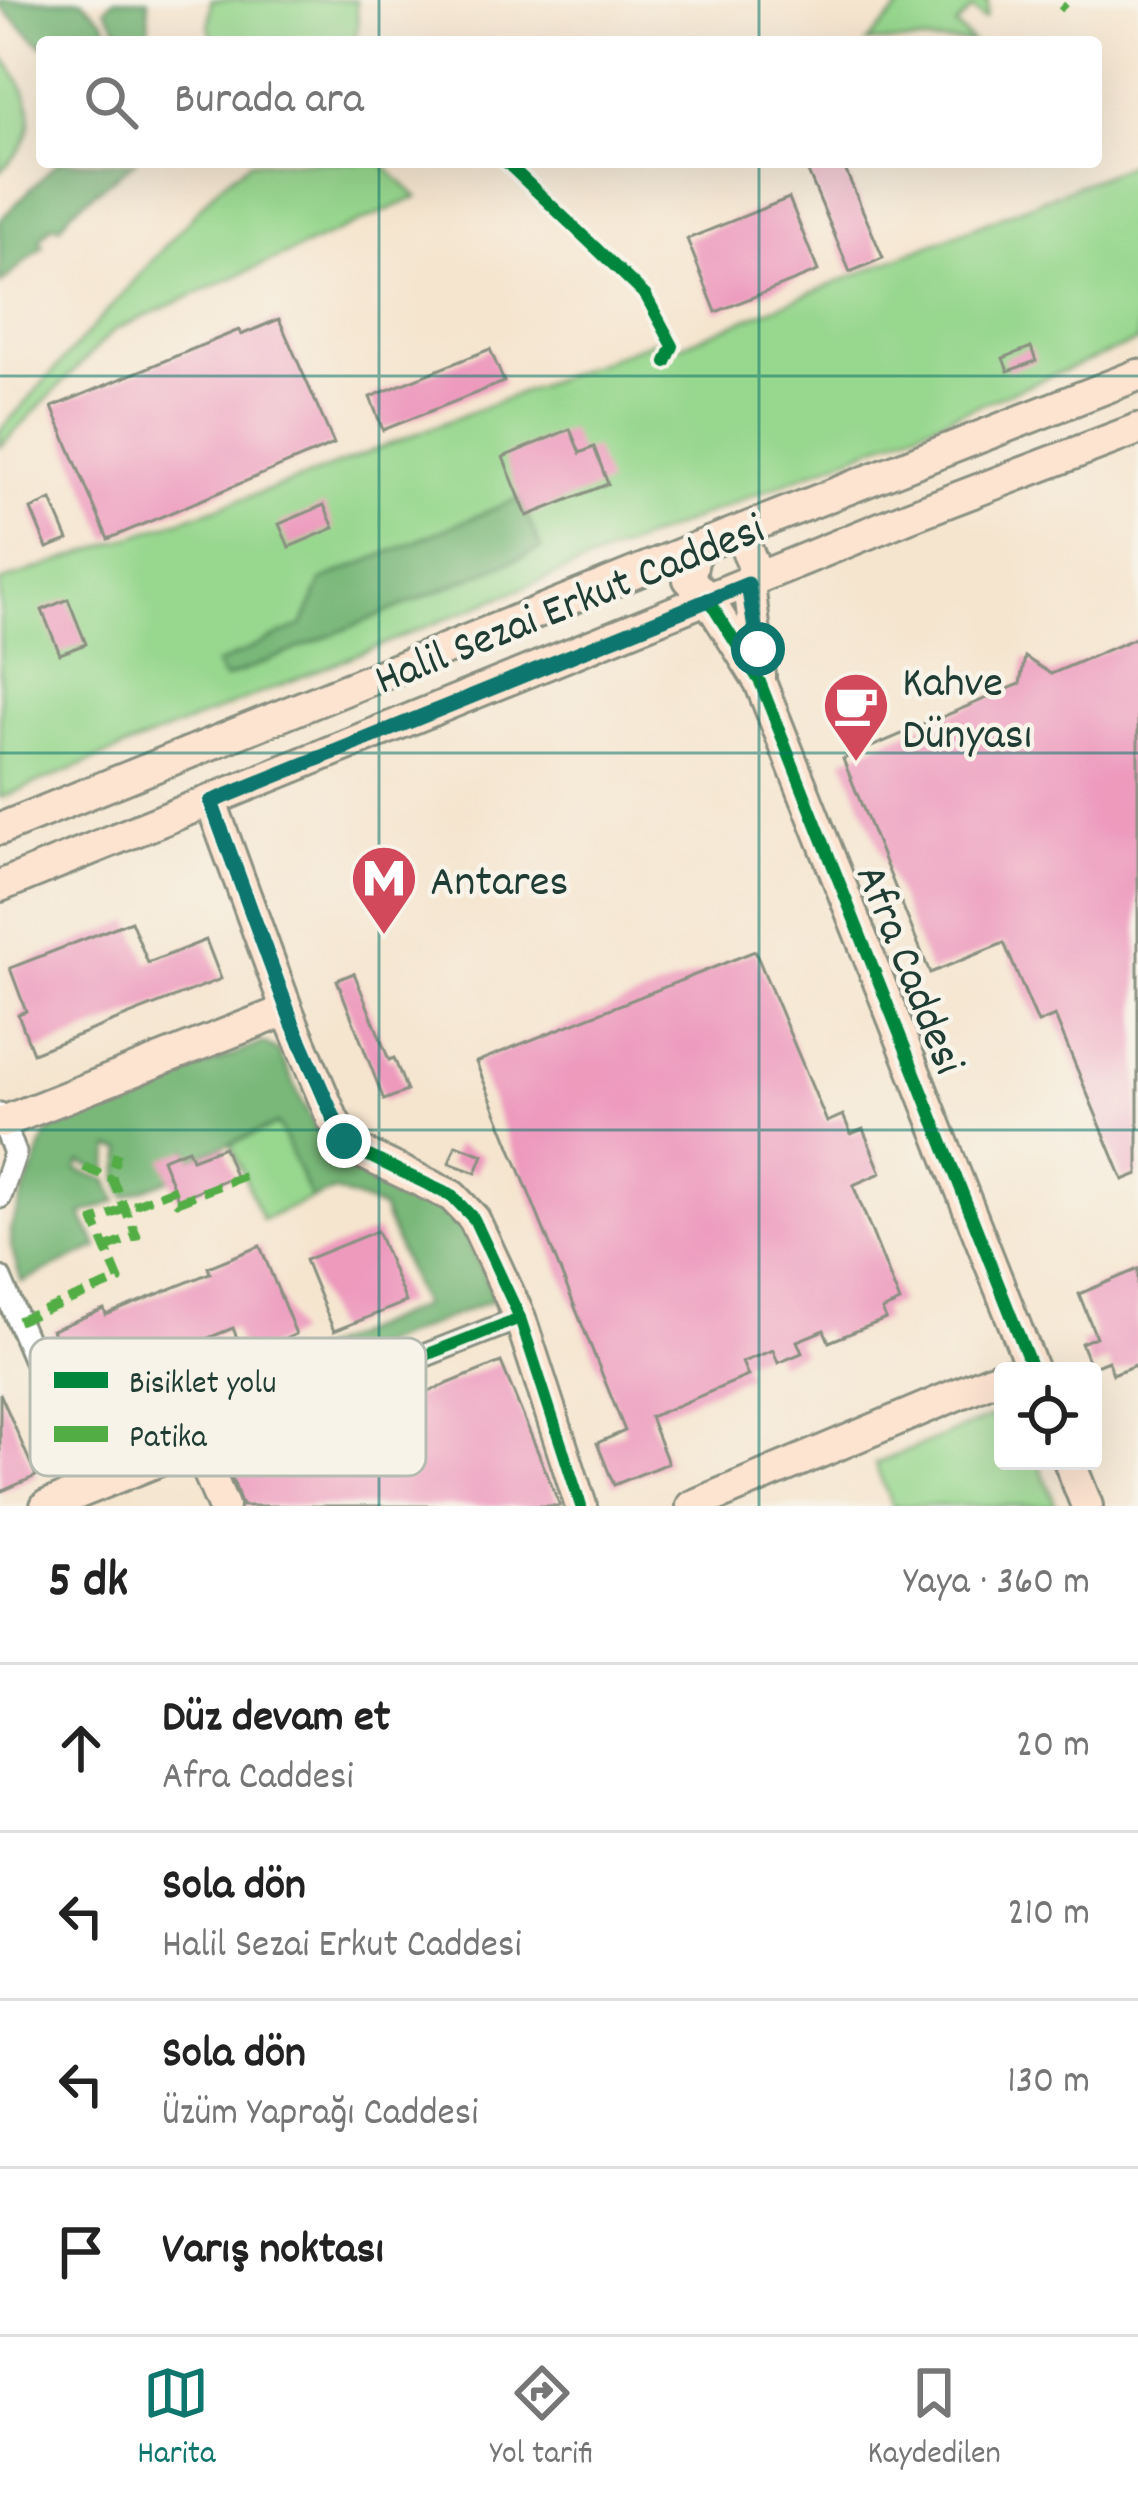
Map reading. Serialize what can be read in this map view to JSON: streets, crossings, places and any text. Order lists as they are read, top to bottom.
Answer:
{
  "streets": {
    "street": ["Halil Sezai Erkut Caddesi", "Afra Caddesi"]
  },
  "crossings": [
    ["Halil Sezai Erkut Caddesi", "Afra Caddesi"]
  ],
  "places": {
    "cafe": ["Kahve Dünyası"],
    "metro station": ["Antares"]
  },
  "legend": ["Bisiklet yolu", "Patika"],
  "page": {
    "search": "Burada ara",
    "heading": ["5 dk", "Yaya · 360 m"],
    "list": [
      ["Düz devam et", "Afra Caddesi", "20 m"],
      ["Sola dön", "Halil Sezai Erkut Caddesi", "210 m"],
      ["Sola dön", "Üzüm Yaprağı Caddesi", "130 m"],
      "Varış noktası"
    ],
    "nav": ["Harita", "Yol tarifi", "Kaydedilen"]
  }
}
